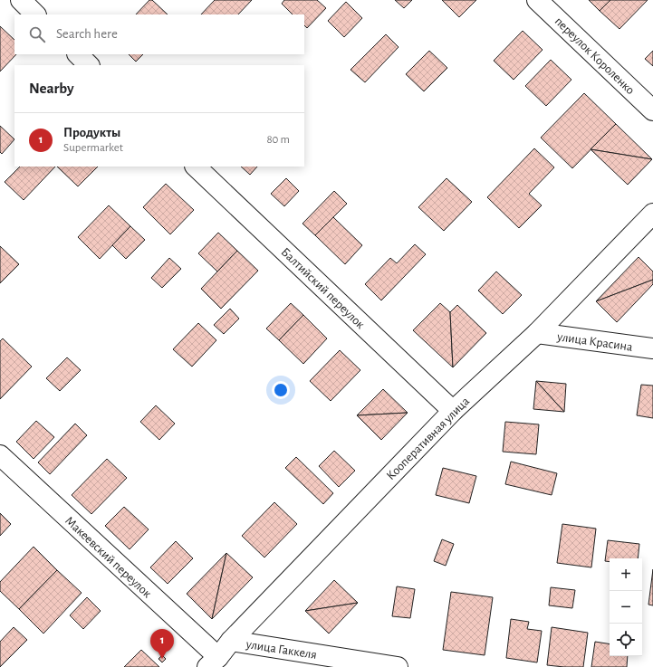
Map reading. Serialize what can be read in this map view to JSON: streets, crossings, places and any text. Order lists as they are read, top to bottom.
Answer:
{
  "streets": {
    "street": [
      "переулок Короленко",
      "Балтийский переулок",
      "улица Красина",
      "Кооперативная улица",
      "Макеевский переулок",
      "улица Гаккеля"
    ]
  },
  "crossings": [
    ["Балтийский переулок", "Кооперативная улица"],
    ["улица Красина", "Кооперативная улица"],
    ["Кооперативная улица", "Макеевский переулок"],
    ["Кооперативная улица", "улица Гаккеля"]
  ],
  "page": {
    "search": "Search here",
    "heading": "Nearby",
    "list": [
      {
        "mark": "1",
        "name": "Продукты",
        "note": "Supermarket",
        "value": "80 m"
      }
    ],
    "map_buttons": ["+", "−"],
    "pins": "1"
  }
}
